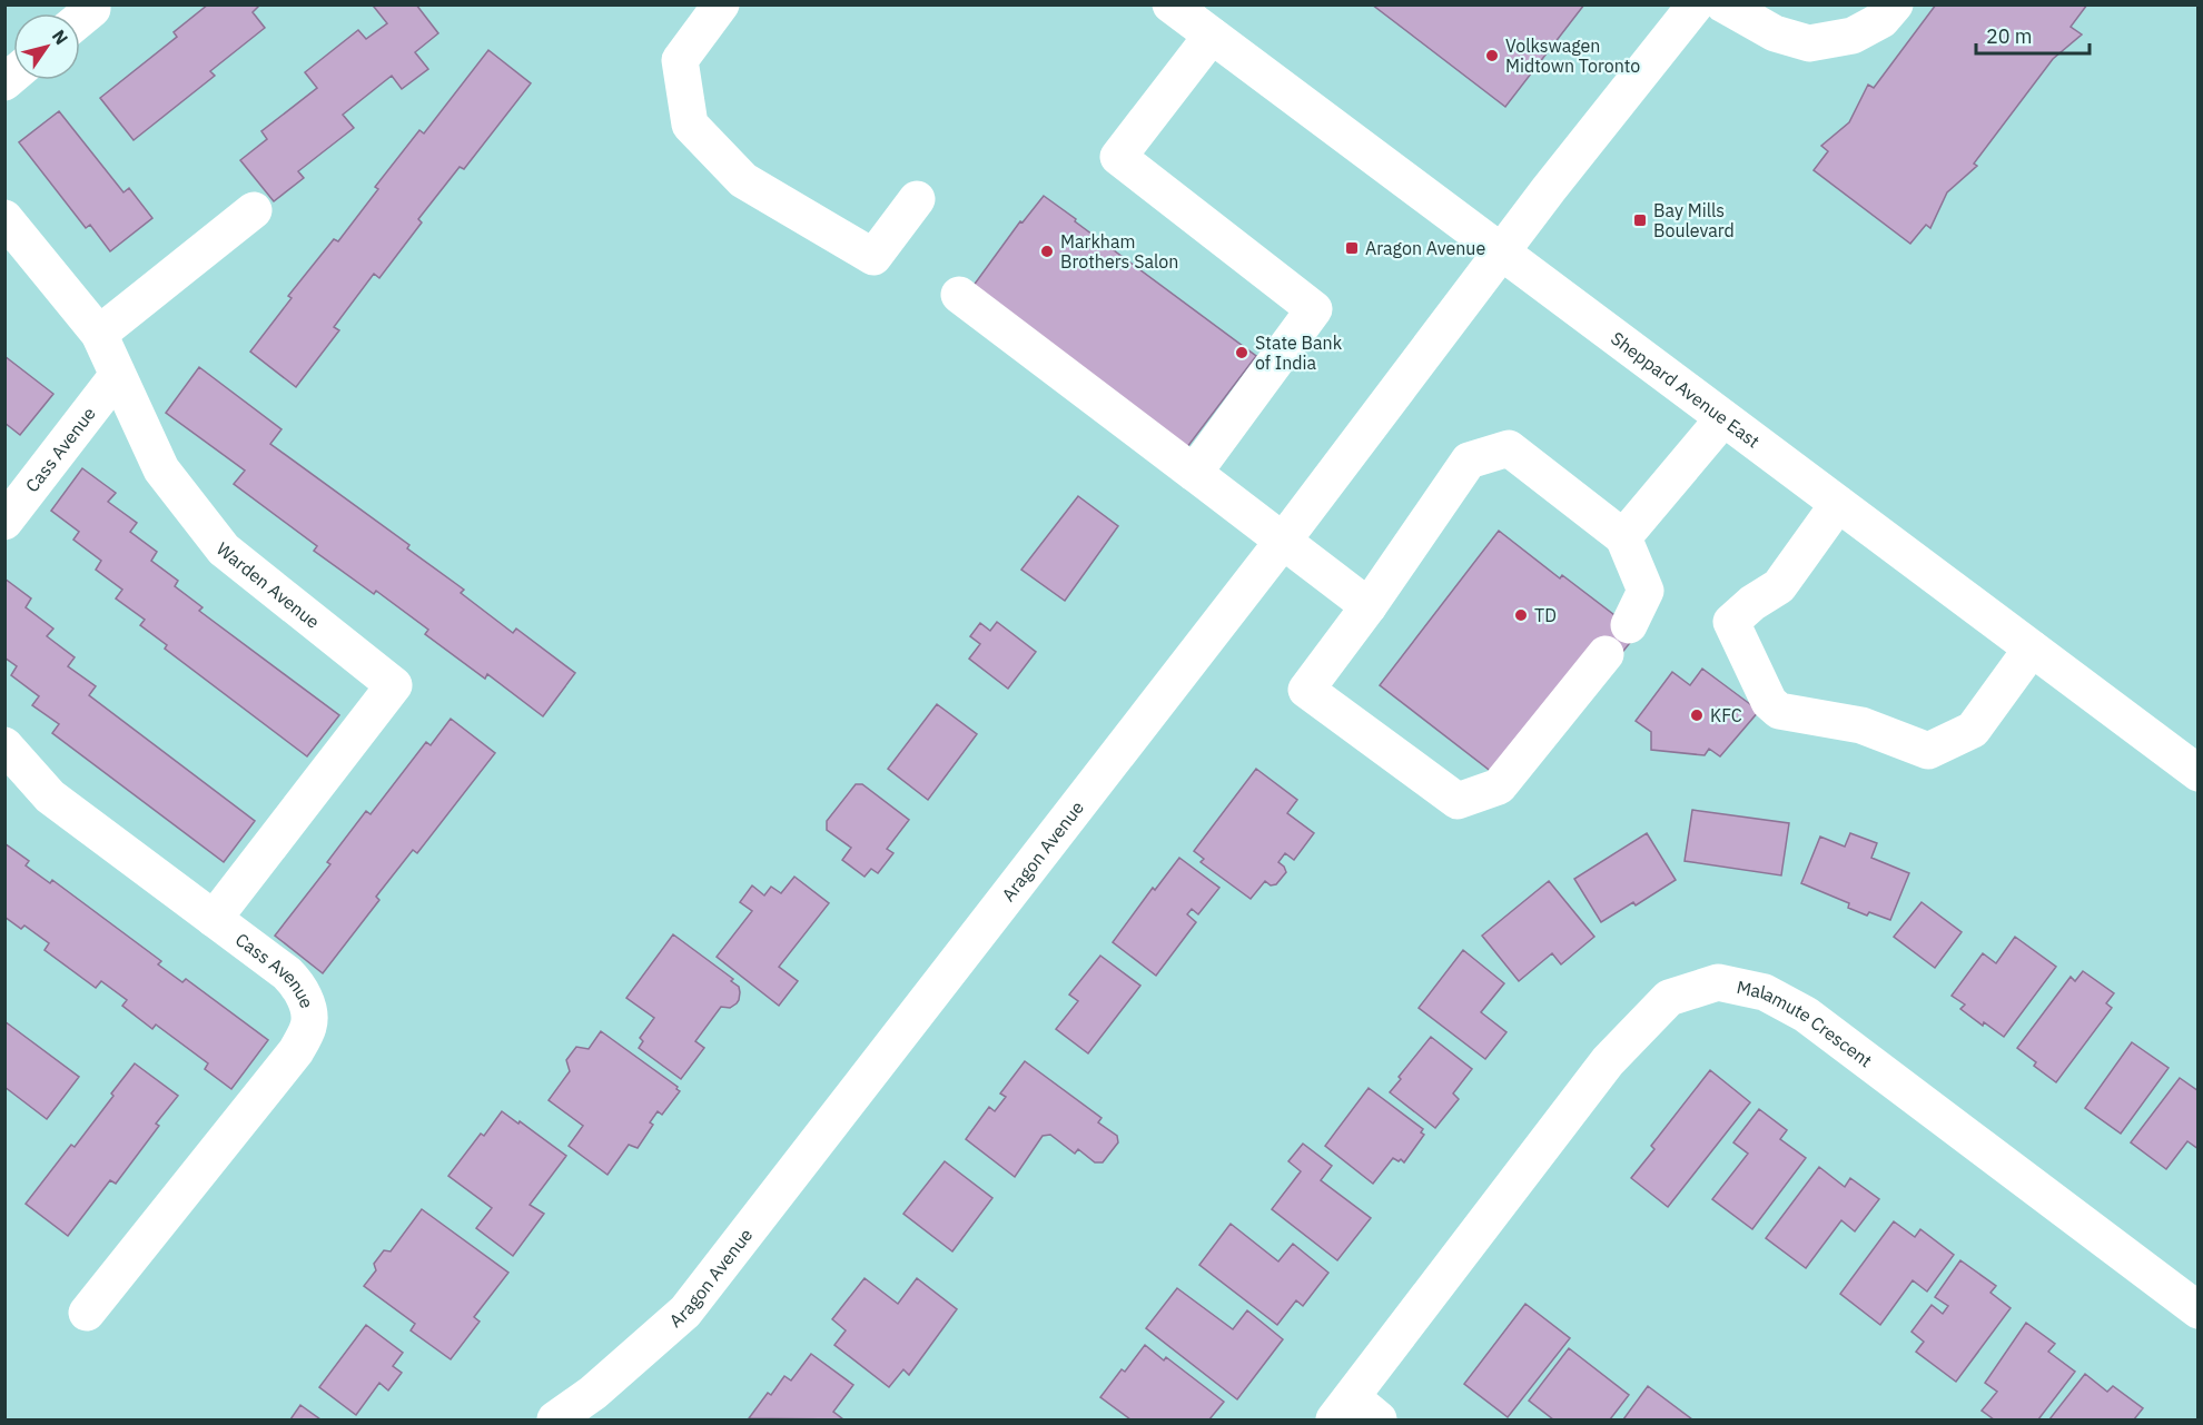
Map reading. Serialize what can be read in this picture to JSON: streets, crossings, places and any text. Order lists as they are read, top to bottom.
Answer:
{
  "streets": {
    "street": [
      "Sheppard Avenue East",
      "Cass Avenue",
      "Warden Avenue",
      "Aragon Avenue",
      "Malamute Crescent"
    ]
  },
  "crossings": [
    ["Sheppard Avenue East", "Aragon Avenue"],
    ["Cass Avenue", "Warden Avenue"]
  ],
  "places": {
    "other": [
      "Volkswagen Midtown Toronto",
      "Markham Brothers Salon",
      "State Bank of India",
      "TD",
      "KFC"
    ],
    "transit": ["Bay Mills Boulevard", "Aragon Avenue"]
  },
  "scale_bar": "20 m",
  "north": "top right"
}
